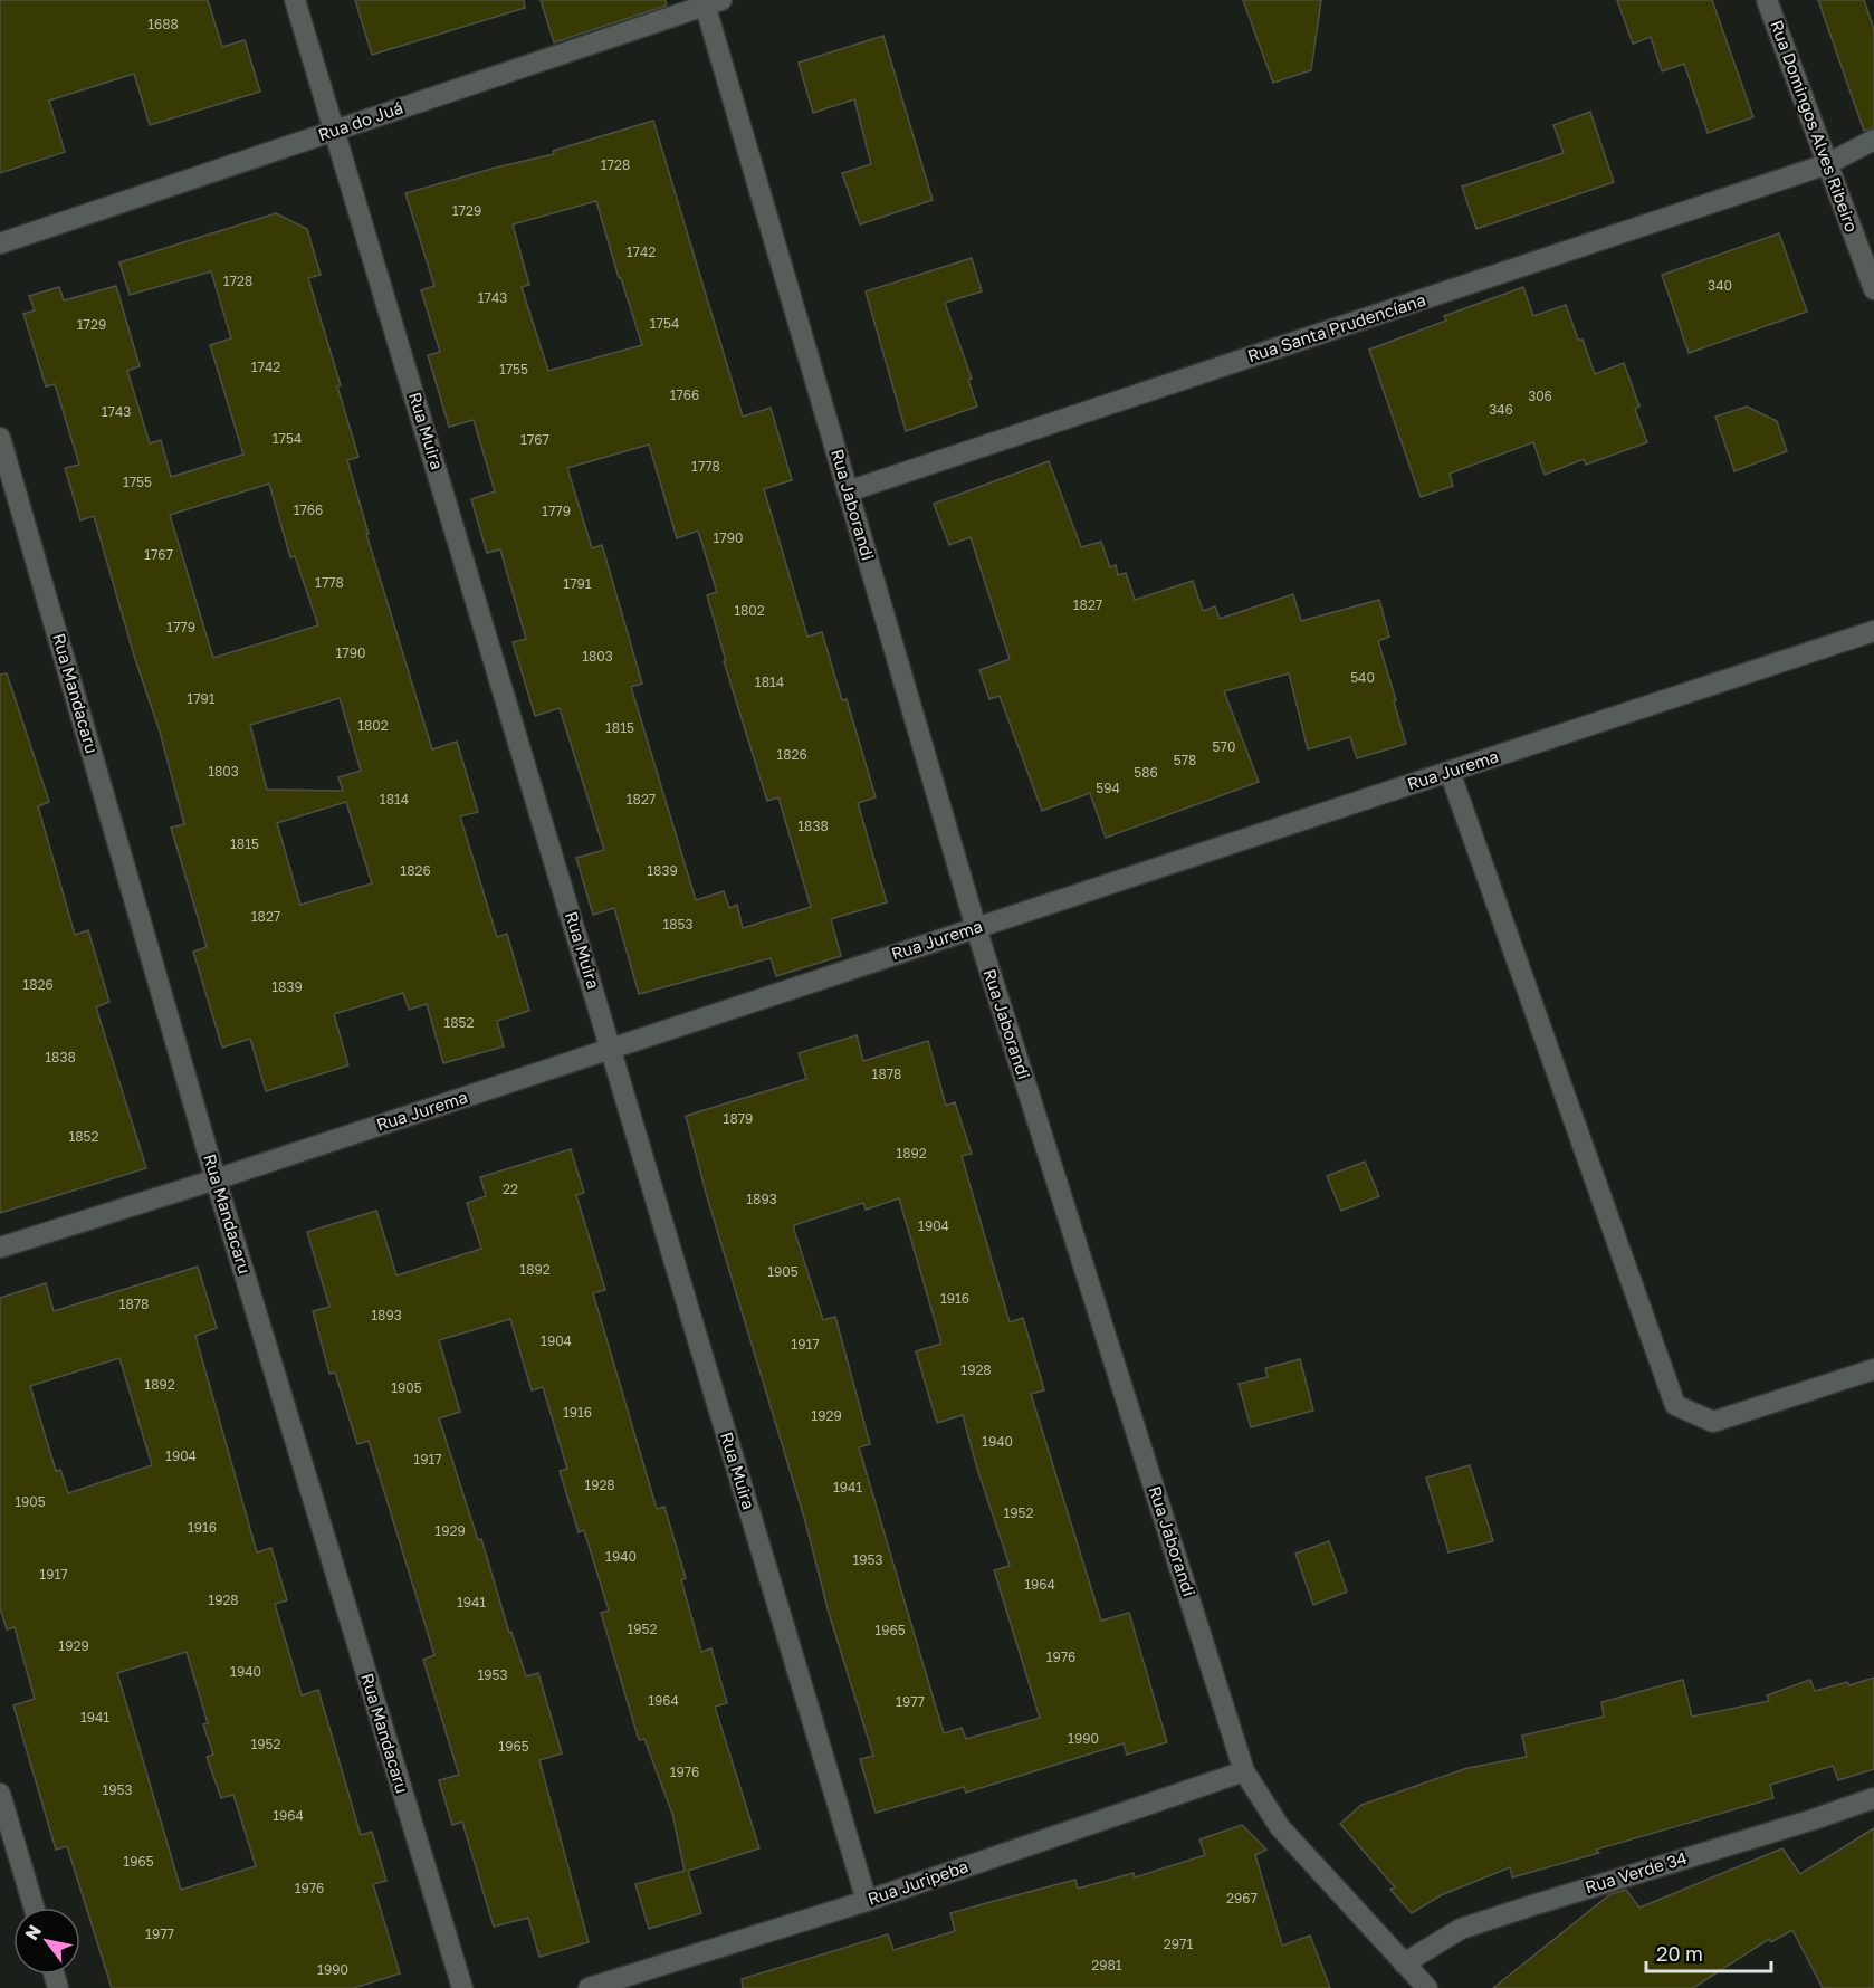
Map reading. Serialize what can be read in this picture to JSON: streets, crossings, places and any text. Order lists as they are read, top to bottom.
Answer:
{
  "streets": {
    "street": [
      "Rua do Juá",
      "Rua Domingos Alves Ribeiro",
      "Rua Santa Prudencíana",
      "Rua Muira",
      "Rua Jaborandi",
      "Rua Mandacaru",
      "Rua Jurema",
      "Rua Verde 34",
      "Rua Juripeba"
    ]
  },
  "crossings": [
    ["Rua do Juá", "Rua Muira"],
    ["Rua do Juá", "Rua Jaborandi"],
    ["Rua Domingos Alves Ribeiro", "Rua Santa Prudencíana"],
    ["Rua Santa Prudencíana", "Rua Jaborandi"],
    ["Rua Muira", "Rua Jurema"],
    ["Rua Muira", "Rua Juripeba"],
    ["Rua Jaborandi", "Rua Jurema"],
    ["Rua Jaborandi", "Rua Verde 34"],
    ["Rua Jaborandi", "Rua Juripeba"],
    ["Rua Mandacaru", "Rua Jurema"]
  ],
  "house_numbers": [
    "1688",
    "1728",
    "1729",
    "1742",
    "1728",
    "340",
    "1743",
    "1754",
    "1729",
    "1742",
    "1755",
    "1766",
    "306",
    "346",
    "1743",
    "1754",
    "1767",
    "1778",
    "1755",
    "1766",
    "1779",
    "1790",
    "1767",
    "1778",
    "1791",
    "1827",
    "1802",
    "1779",
    "1790",
    "1803",
    "540",
    "1814",
    "1791",
    "1802",
    "1815",
    "570",
    "1826",
    "578",
    "1803",
    "586",
    "594",
    "1814",
    "1827",
    "1838",
    "1815",
    "1826",
    "1839",
    "1827",
    "1853",
    "1826",
    "1839",
    "1852",
    "1838",
    "1878",
    "1879",
    "1852",
    "1892",
    "22",
    "1893",
    "1904",
    "1892",
    "1905",
    "1916",
    "1878",
    "1893",
    "1904",
    "1917",
    "1928",
    "1892",
    "1905",
    "1916",
    "1929",
    "1940",
    "1904",
    "1917",
    "1928",
    "1941",
    "1905",
    "1952",
    "1916",
    "1929",
    "1940",
    "1953",
    "1917",
    "1964",
    "1928",
    "1941",
    "1952",
    "1965",
    "1929",
    "1976",
    "1940",
    "1953",
    "1964",
    "1977",
    "1941",
    "1990",
    "1952",
    "1965",
    "1976",
    "1953",
    "1964",
    "1965",
    "1976",
    "2967",
    "1977",
    "2971",
    "2981",
    "1990"
  ],
  "scale_bar": "20 m",
  "north": "top left"
}
